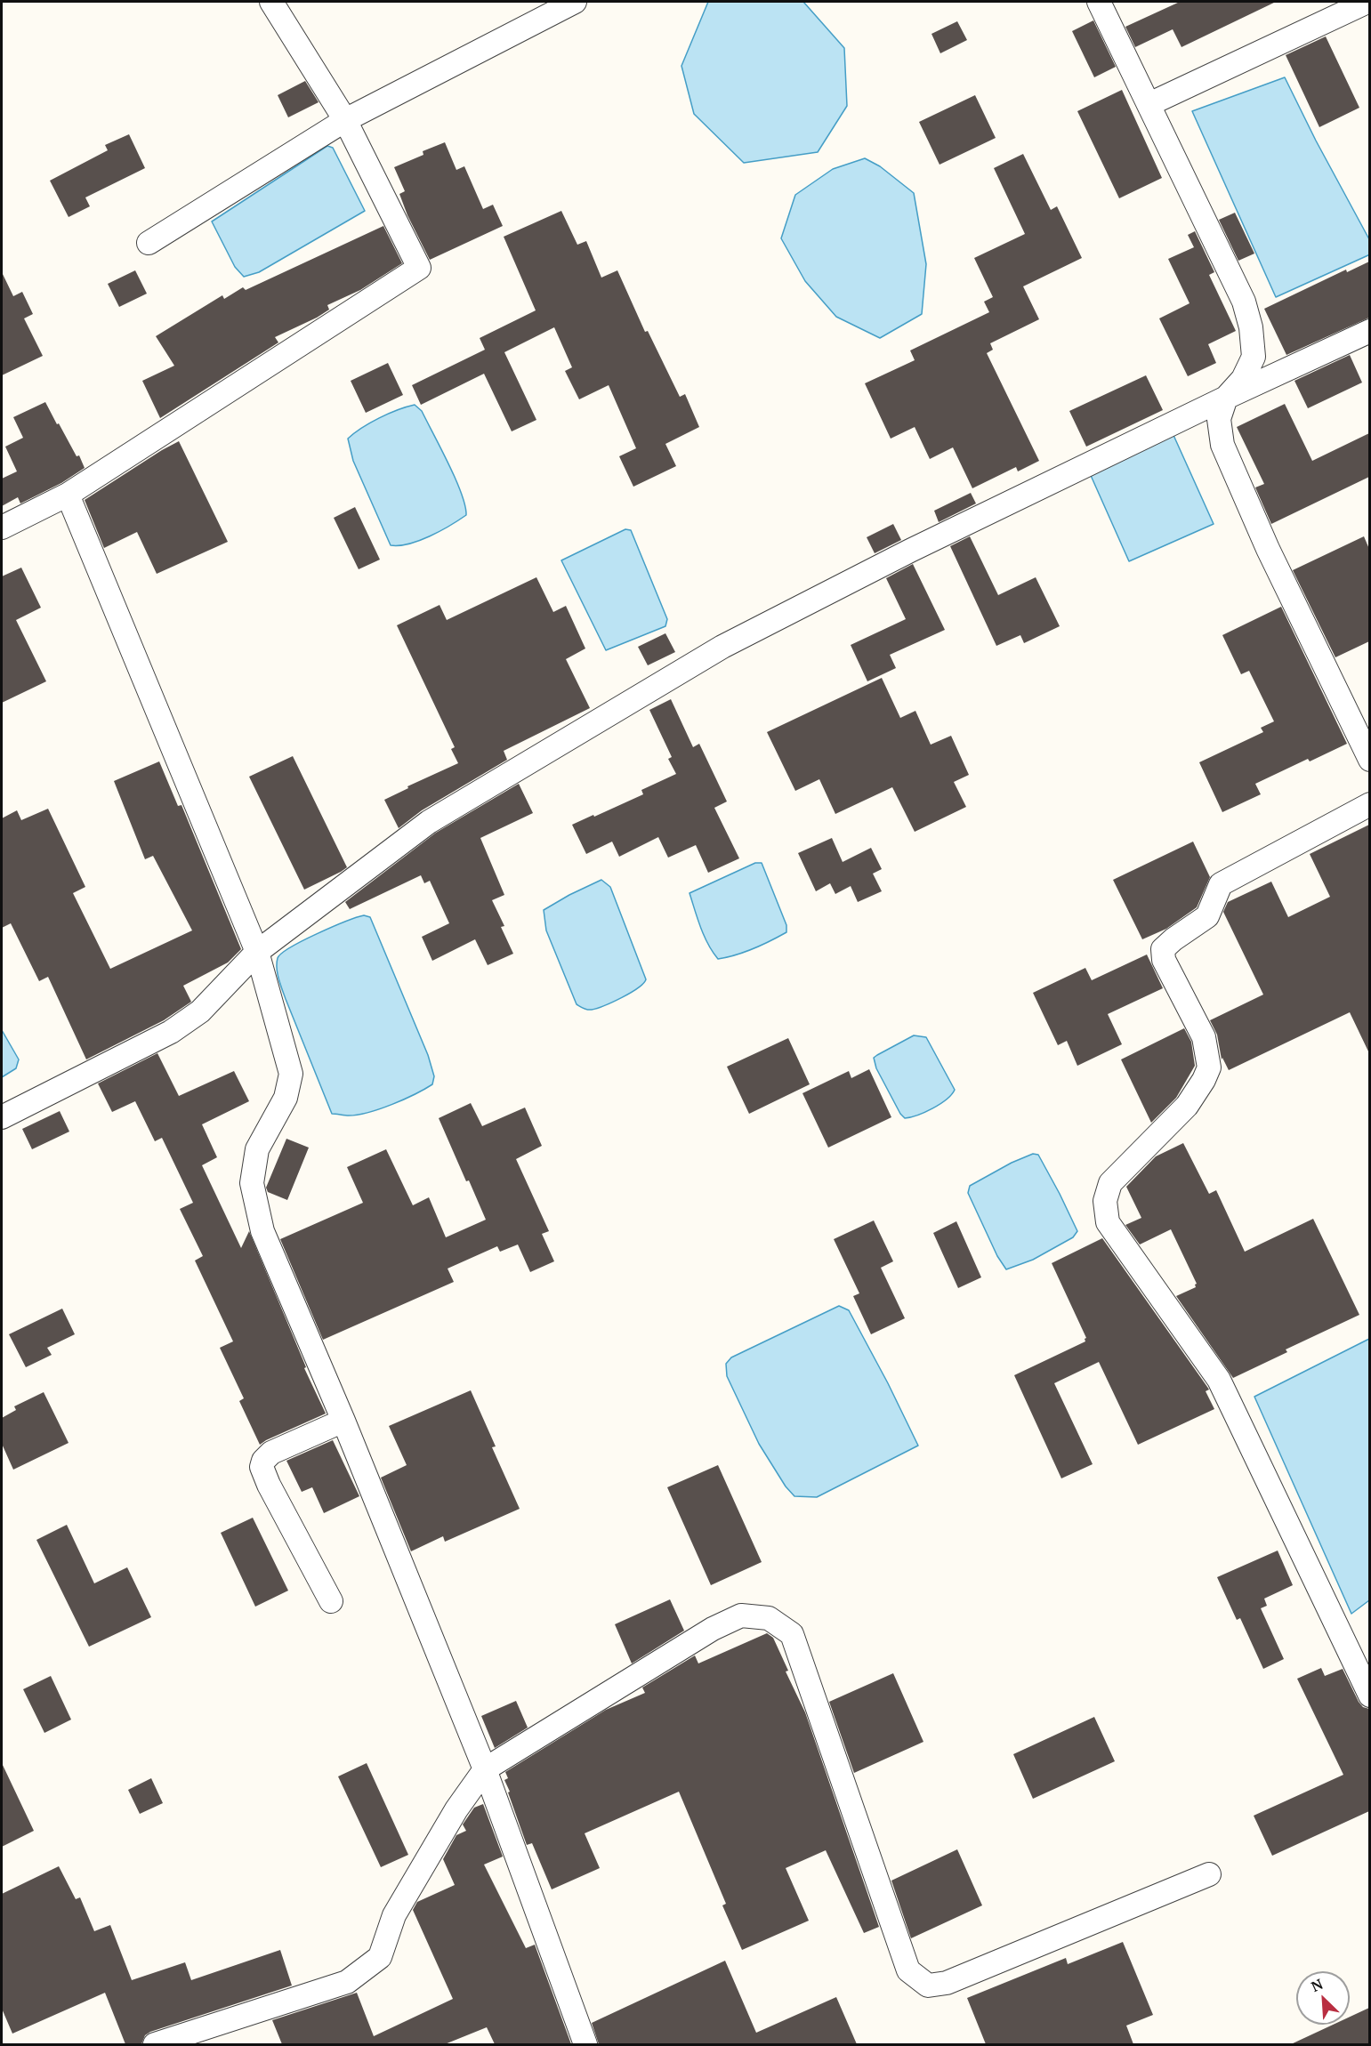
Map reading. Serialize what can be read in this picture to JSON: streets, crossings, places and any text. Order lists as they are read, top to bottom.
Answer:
{
  "north": "top left"
}
